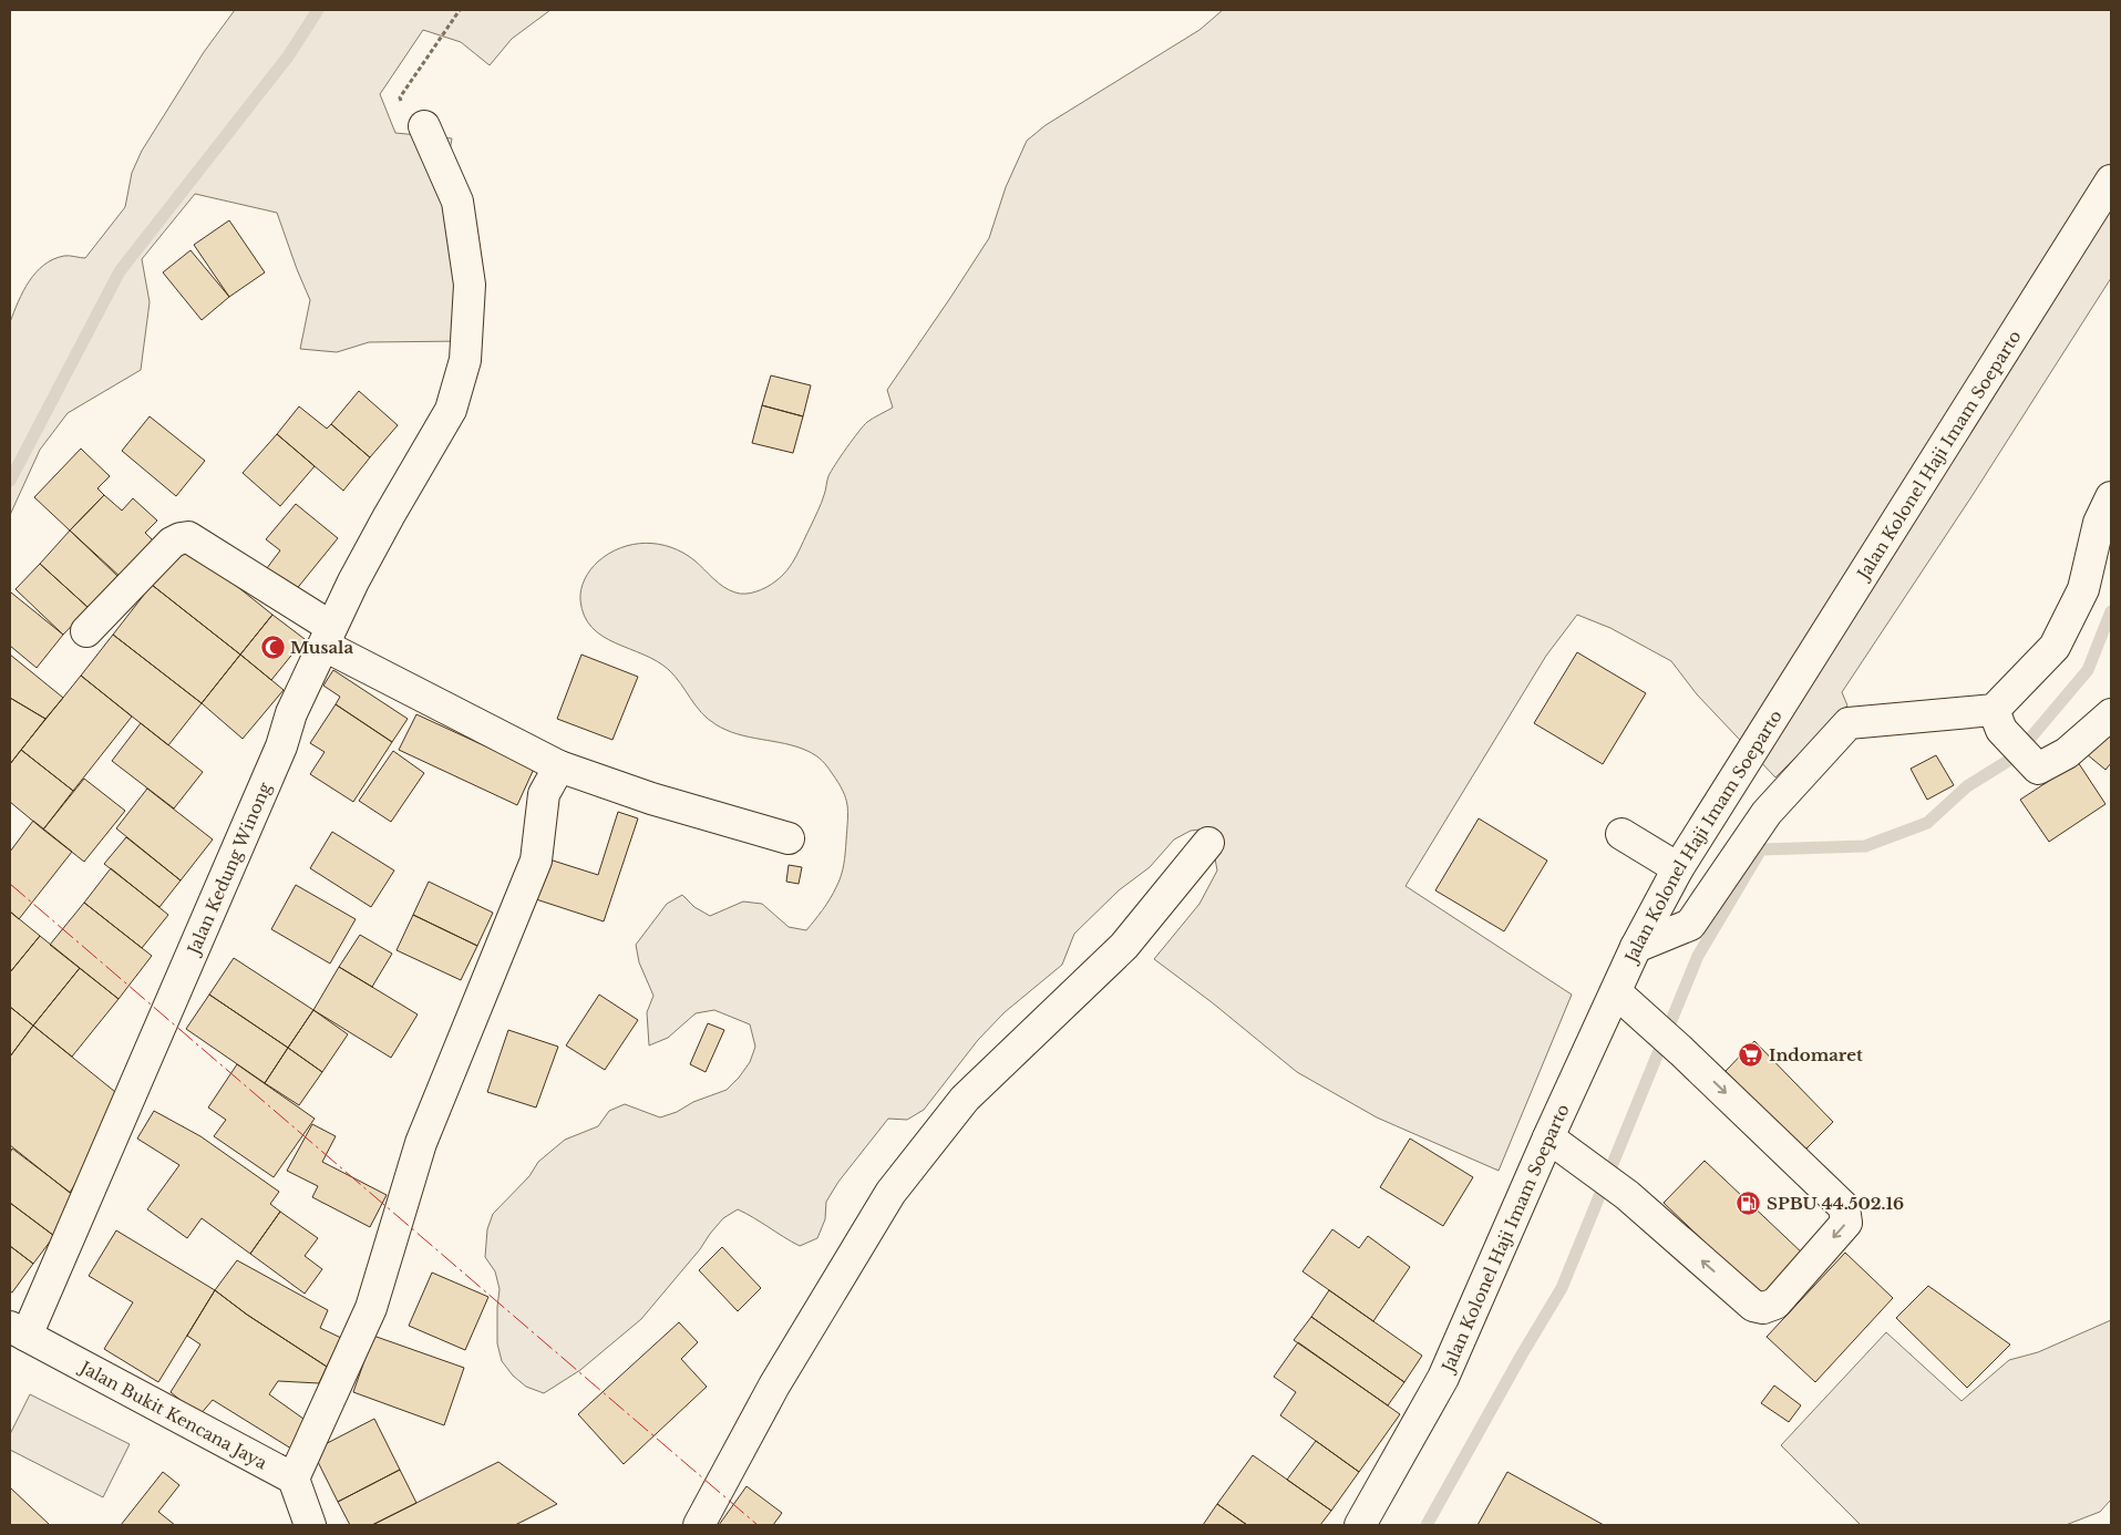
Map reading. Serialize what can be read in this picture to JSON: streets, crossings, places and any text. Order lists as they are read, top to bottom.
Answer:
{
  "streets": {
    "street": ["Jalan Kolonel Haji Imam Soeparto", "Jalan Kedung Winong", "Jalan Bukit Kencana Jaya"]
  },
  "crossings": [
    ["Jalan Kedung Winong", "Jalan Bukit Kencana Jaya"]
  ],
  "places": {
    "mosque": ["Musala"],
    "supermarket": ["Indomaret"],
    "fuel station": ["SPBU 44.502.16"]
  }
}
